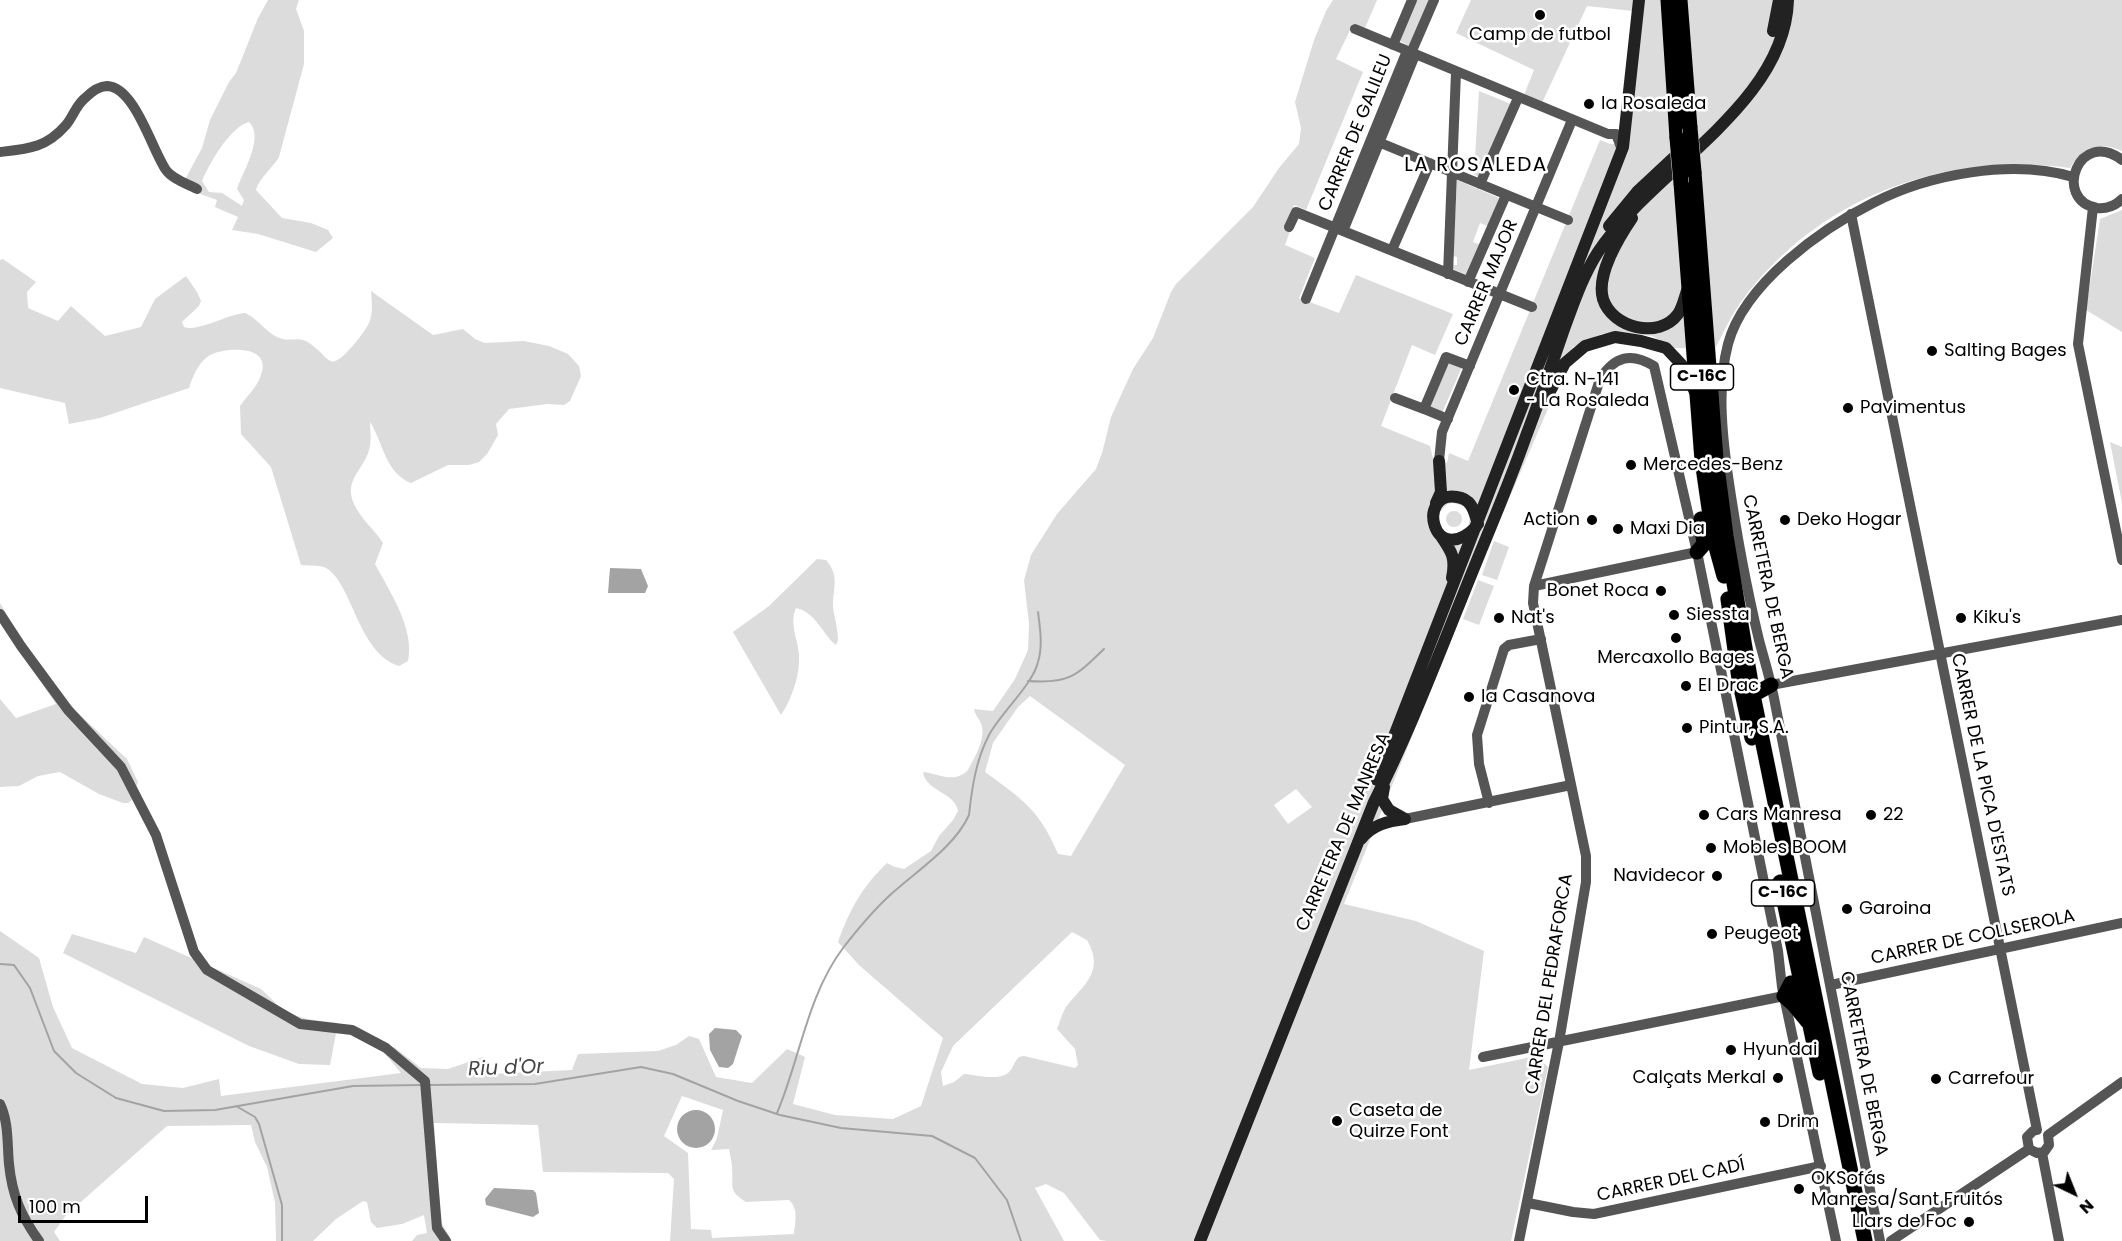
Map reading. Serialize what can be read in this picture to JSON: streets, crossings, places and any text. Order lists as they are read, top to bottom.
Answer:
{
  "streets": {
    "main road": ["C-16C", "CARRETERA DE MANRESA"],
    "street": [
      "CARRER DE GALILEU",
      "CARRER MAJOR",
      "CARRETERA DE BERGA",
      "CARRER DE LA PICA D'ESTATS",
      "CARRER DE COLLSEROLA",
      "CARRER DEL PEDRAFORCA",
      "CARRER DEL CADÍ"
    ]
  },
  "crossings": [
    ["CARRETERA DE BERGA", "CARRER DE LA PICA D'ESTATS"],
    ["CARRETERA DE BERGA", "CARRER DE COLLSEROLA"],
    ["CARRER DE LA PICA D'ESTATS", "CARRER DE COLLSEROLA"],
    ["CARRER DEL PEDRAFORCA", "CARRER DEL CADÍ"]
  ],
  "districts": ["LA ROSALEDA"],
  "water": ["Riu d'Or"],
  "places": [
    "Camp de futbol",
    "la Rosaleda",
    "Salting Bages",
    "Ctra. N-141 - La Rosaleda",
    "Pavimentus",
    "Mercedes-Benz",
    "Action",
    "Deko Hogar",
    "Maxi Dia",
    "Bonet Roca",
    "Siessta",
    "Nat's",
    "Kiku's",
    "Mercaxollo Bages",
    "El Drac",
    "la Casanova",
    "Pintur, S.A.",
    "Cars Manresa",
    "22",
    "Mobles BOOM",
    "Navidecor",
    "Garoina",
    "Peugeot",
    "Hyundai",
    "Calçats Merkal",
    "Carrefour",
    "Caseta de Quirze Font",
    "Drim",
    "OKSofás Manresa/Sant Fruitós",
    "Llars de Foc"
  ],
  "scale_bar": "100 m",
  "north": "bottom right"
}
